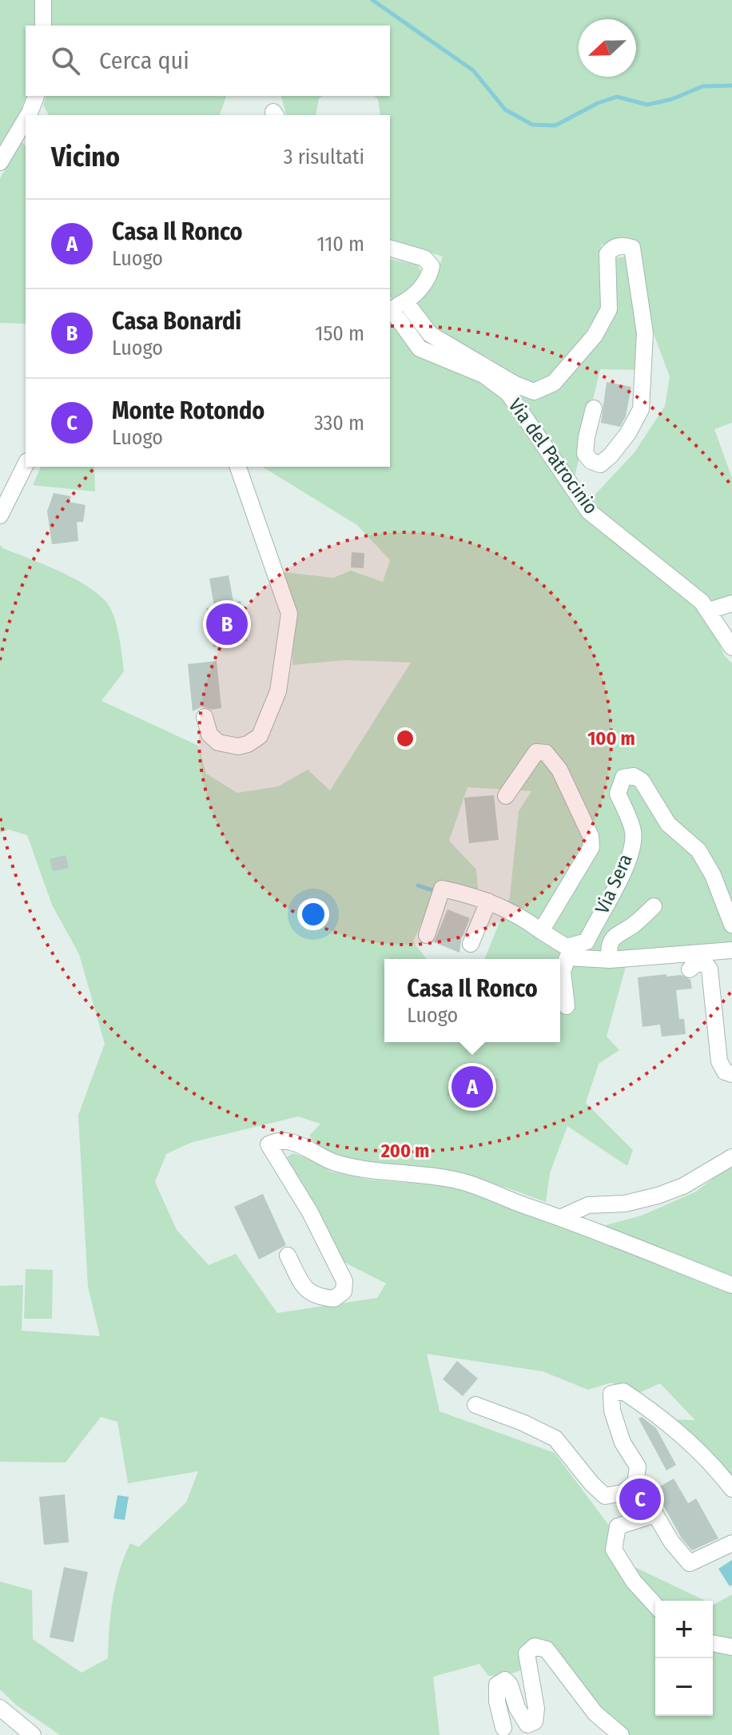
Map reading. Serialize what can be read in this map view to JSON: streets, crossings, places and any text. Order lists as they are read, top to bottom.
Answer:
{
  "streets": {
    "street": ["Via del Patrocinio", "Via Sera"]
  },
  "north": "left",
  "page": {
    "search": "Cerca qui",
    "heading": ["Vicino", "3 risultati"],
    "list": [
      {
        "mark": "A",
        "name": "Casa Il Ronco",
        "note": "Luogo",
        "value": "110 m"
      },
      {
        "mark": "B",
        "name": "Casa Bonardi",
        "note": "Luogo",
        "value": "150 m"
      },
      {
        "mark": "C",
        "name": "Monte Rotondo",
        "note": "Luogo",
        "value": "330 m"
      }
    ],
    "pins": ["B", "A", "C"],
    "popup": ["Casa Il Ronco", "Luogo"],
    "map_buttons": ["+", "−"]
  },
  "rings": ["100 m", "200 m"]
}
